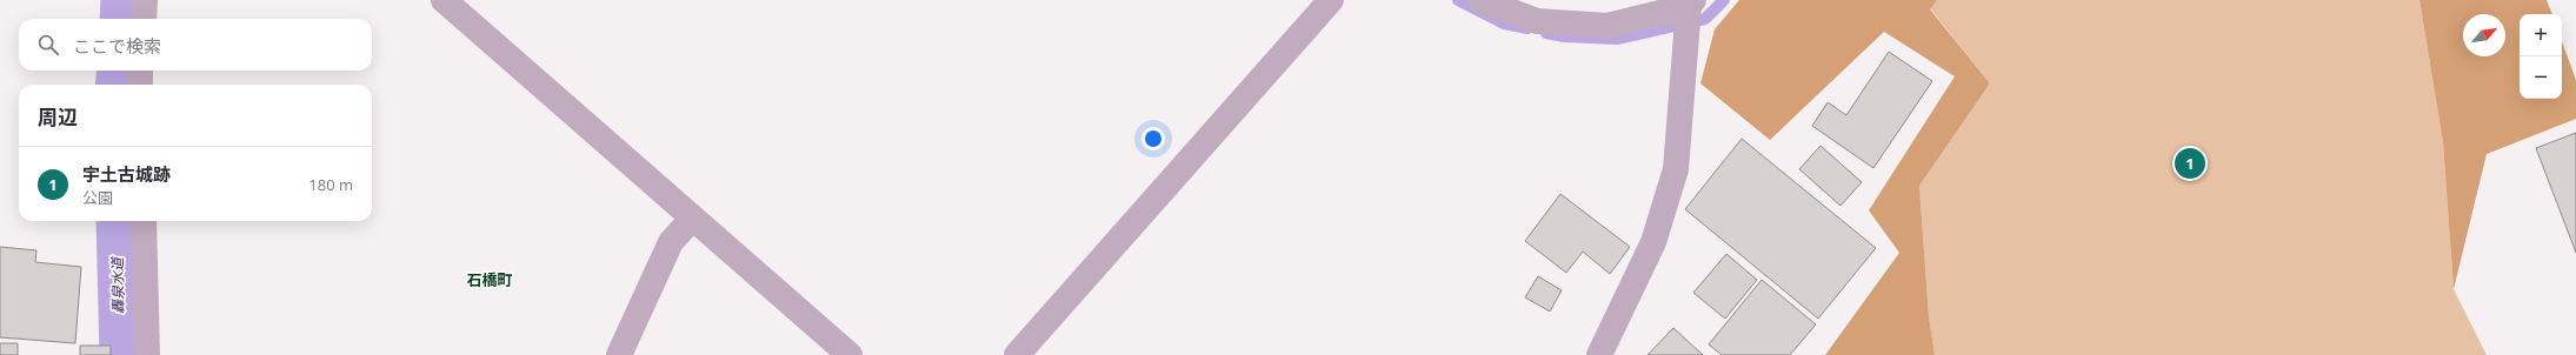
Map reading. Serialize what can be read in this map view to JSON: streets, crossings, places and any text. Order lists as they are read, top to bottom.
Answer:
{
  "districts": ["石橋町"],
  "water": ["轟泉水道"],
  "north": "top right",
  "page": {
    "map_buttons": ["+", "−"],
    "search": "ここで検索",
    "heading": "周辺",
    "pins": "1",
    "list": [
      {
        "mark": "1",
        "name": "宇土古城跡",
        "note": "公園",
        "value": "180 m"
      }
    ]
  }
}
